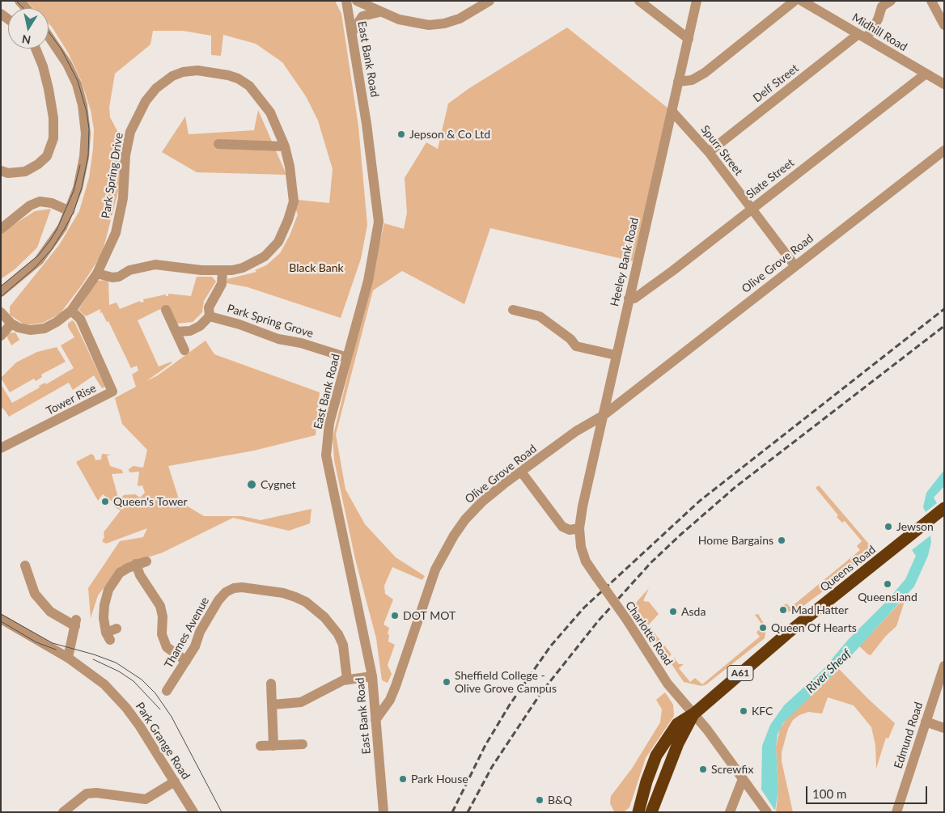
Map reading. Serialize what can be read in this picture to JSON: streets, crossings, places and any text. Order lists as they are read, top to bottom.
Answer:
{
  "streets": {
    "highway": ["Queens Road", "A61"],
    "street": [
      "Midhill Road",
      "East Bank Road",
      "Delf Street",
      "Spurr Street",
      "Park Spring Drive",
      "Slate Street",
      "Heeley Bank Road",
      "Olive Grove Road",
      "Park Spring Grove",
      "Tower Rise",
      "Thames Avenue",
      "Charlotte Road",
      "Edmund Road",
      "Park Grange Road"
    ]
  },
  "crossings": [
    ["Midhill Road", "Delf Street"],
    ["Midhill Road", "Slate Street"],
    ["East Bank Road", "Olive Grove Road"],
    ["East Bank Road", "Park Spring Grove"],
    ["Delf Street", "Spurr Street"],
    ["Spurr Street", "Slate Street"],
    ["Spurr Street", "Heeley Bank Road"],
    ["Spurr Street", "Olive Grove Road"],
    ["Park Spring Drive", "Park Spring Grove"],
    ["Park Spring Drive", "Tower Rise"],
    ["Slate Street", "Heeley Bank Road"],
    ["Heeley Bank Road", "Olive Grove Road"],
    ["Heeley Bank Road", "Charlotte Road"],
    ["Queens Road", "Charlotte Road"]
  ],
  "water": ["River Sheaf"],
  "parks": ["Black Bank"],
  "places": [
    "Jepson & Co Ltd",
    "Cygnet",
    "Queen's Tower",
    "Jewson",
    "Home Bargains",
    "Queensland",
    "Mad Hatter",
    "Asda",
    "DOT MOT",
    "Queen Of Hearts",
    "Sheffield College - Olive Grove Campus",
    "KFC",
    "Screwfix",
    "Park House",
    "B&Q"
  ],
  "scale_bar": "100 m",
  "north": "bottom"
}
